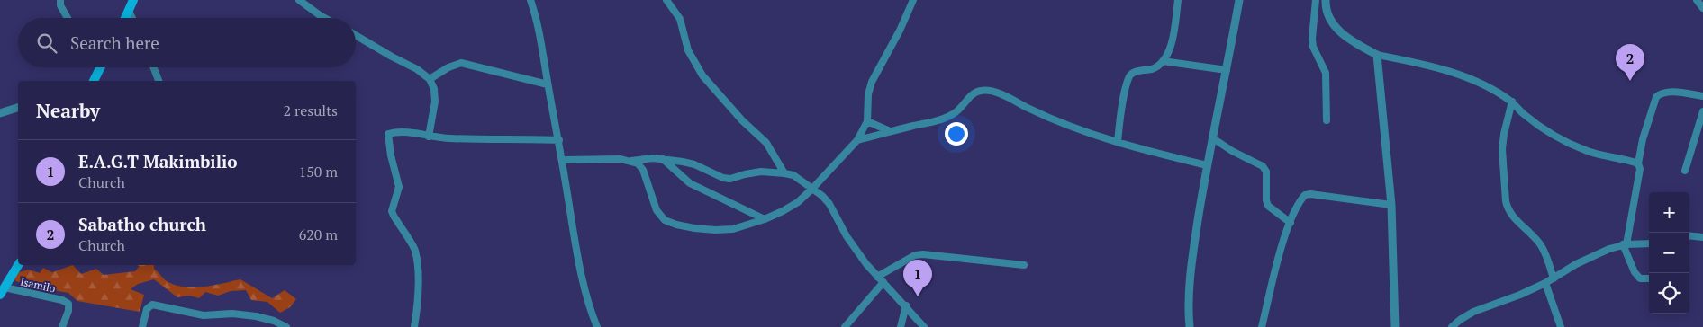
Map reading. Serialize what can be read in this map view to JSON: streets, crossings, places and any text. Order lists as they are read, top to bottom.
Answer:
{
  "streets": {
    "street": ["Isamilo"]
  },
  "page": {
    "search": "Search here",
    "pins": ["2", "1"],
    "heading": ["Nearby", "2 results"],
    "list": [
      {
        "mark": "1",
        "name": "E.A.G.T Makimbilio",
        "note": "Church",
        "value": "150 m"
      },
      {
        "mark": "2",
        "name": "Sabatho church",
        "note": "Church",
        "value": "620 m"
      }
    ],
    "map_buttons": ["+", "−"]
  }
}
